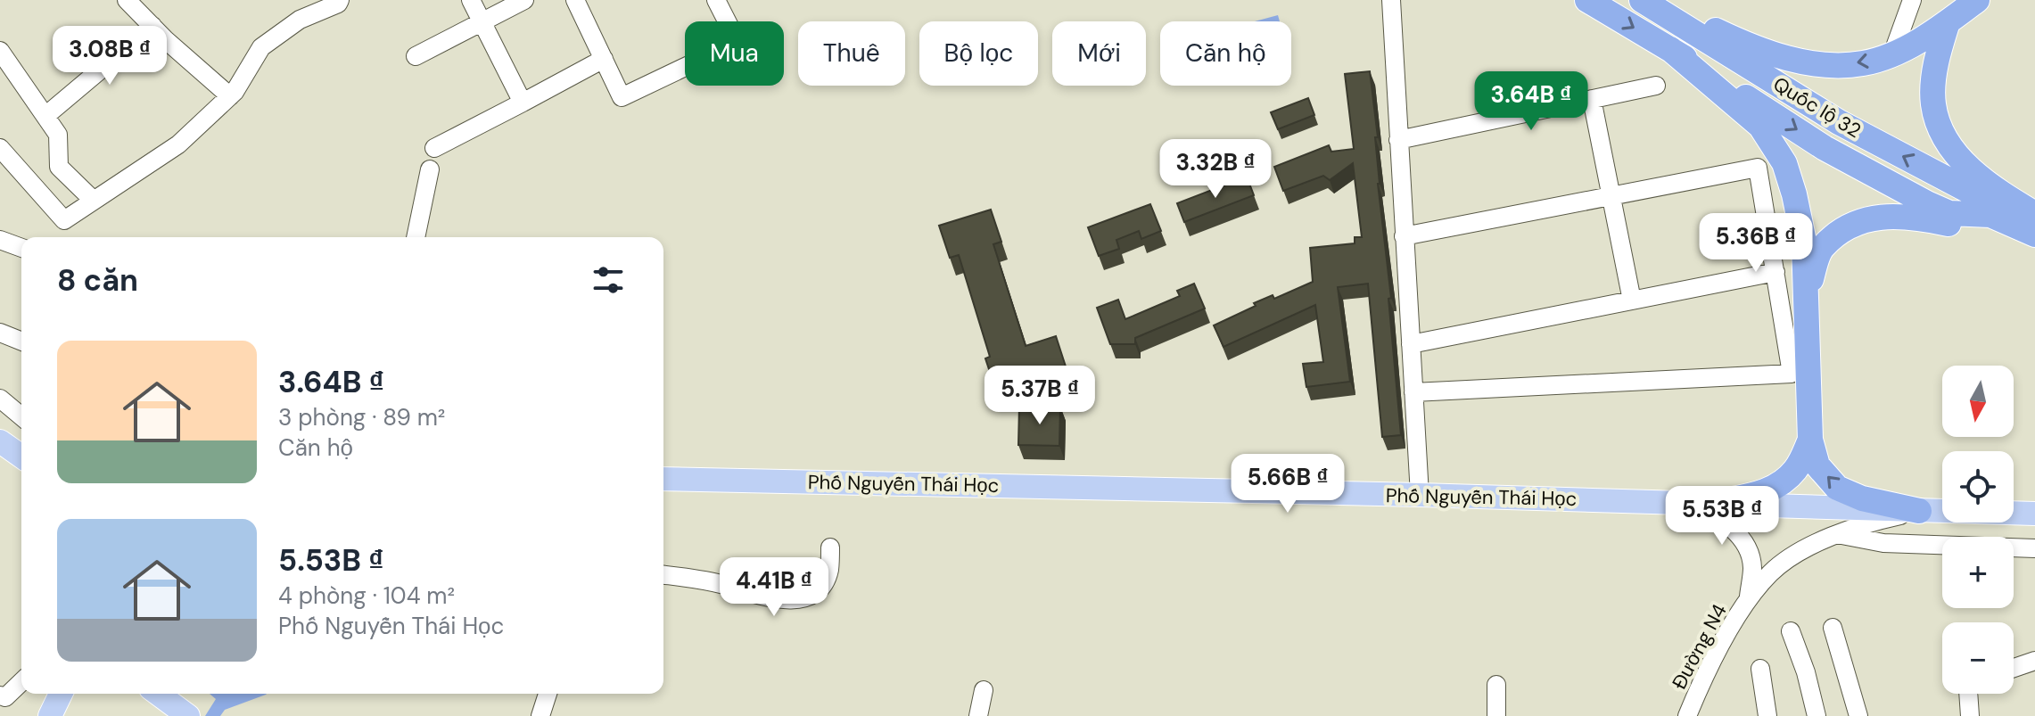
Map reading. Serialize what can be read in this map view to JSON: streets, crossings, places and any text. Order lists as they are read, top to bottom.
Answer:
{
  "streets": {
    "highway": ["Quốc lộ 32"],
    "main road": ["Phố Nguyễn Thái Học"],
    "street": ["Đường N4"]
  },
  "north": "bottom",
  "page": {
    "chip": [
      "Mua",
      "Thuê",
      "Bộ lọc",
      "Mới",
      "Căn hộ"
    ],
    "price": [
      "3.08B ₫",
      "3.64B ₫",
      "3.32B ₫",
      "5.36B ₫",
      "5.37B ₫",
      "5.66B ₫",
      "5.53B ₫",
      "4.41B ₫"
    ],
    "heading": "8 căn",
    "list": [
      {
        "name": "3.64B ₫",
        "note": "3 phòng · 89 m² · Căn hộ"
      },
      {
        "name": "5.53B ₫",
        "note": "4 phòng · 104 m² · Phố Nguyễn Thái Học"
      }
    ],
    "map_buttons": ["+", "−"]
  }
}
